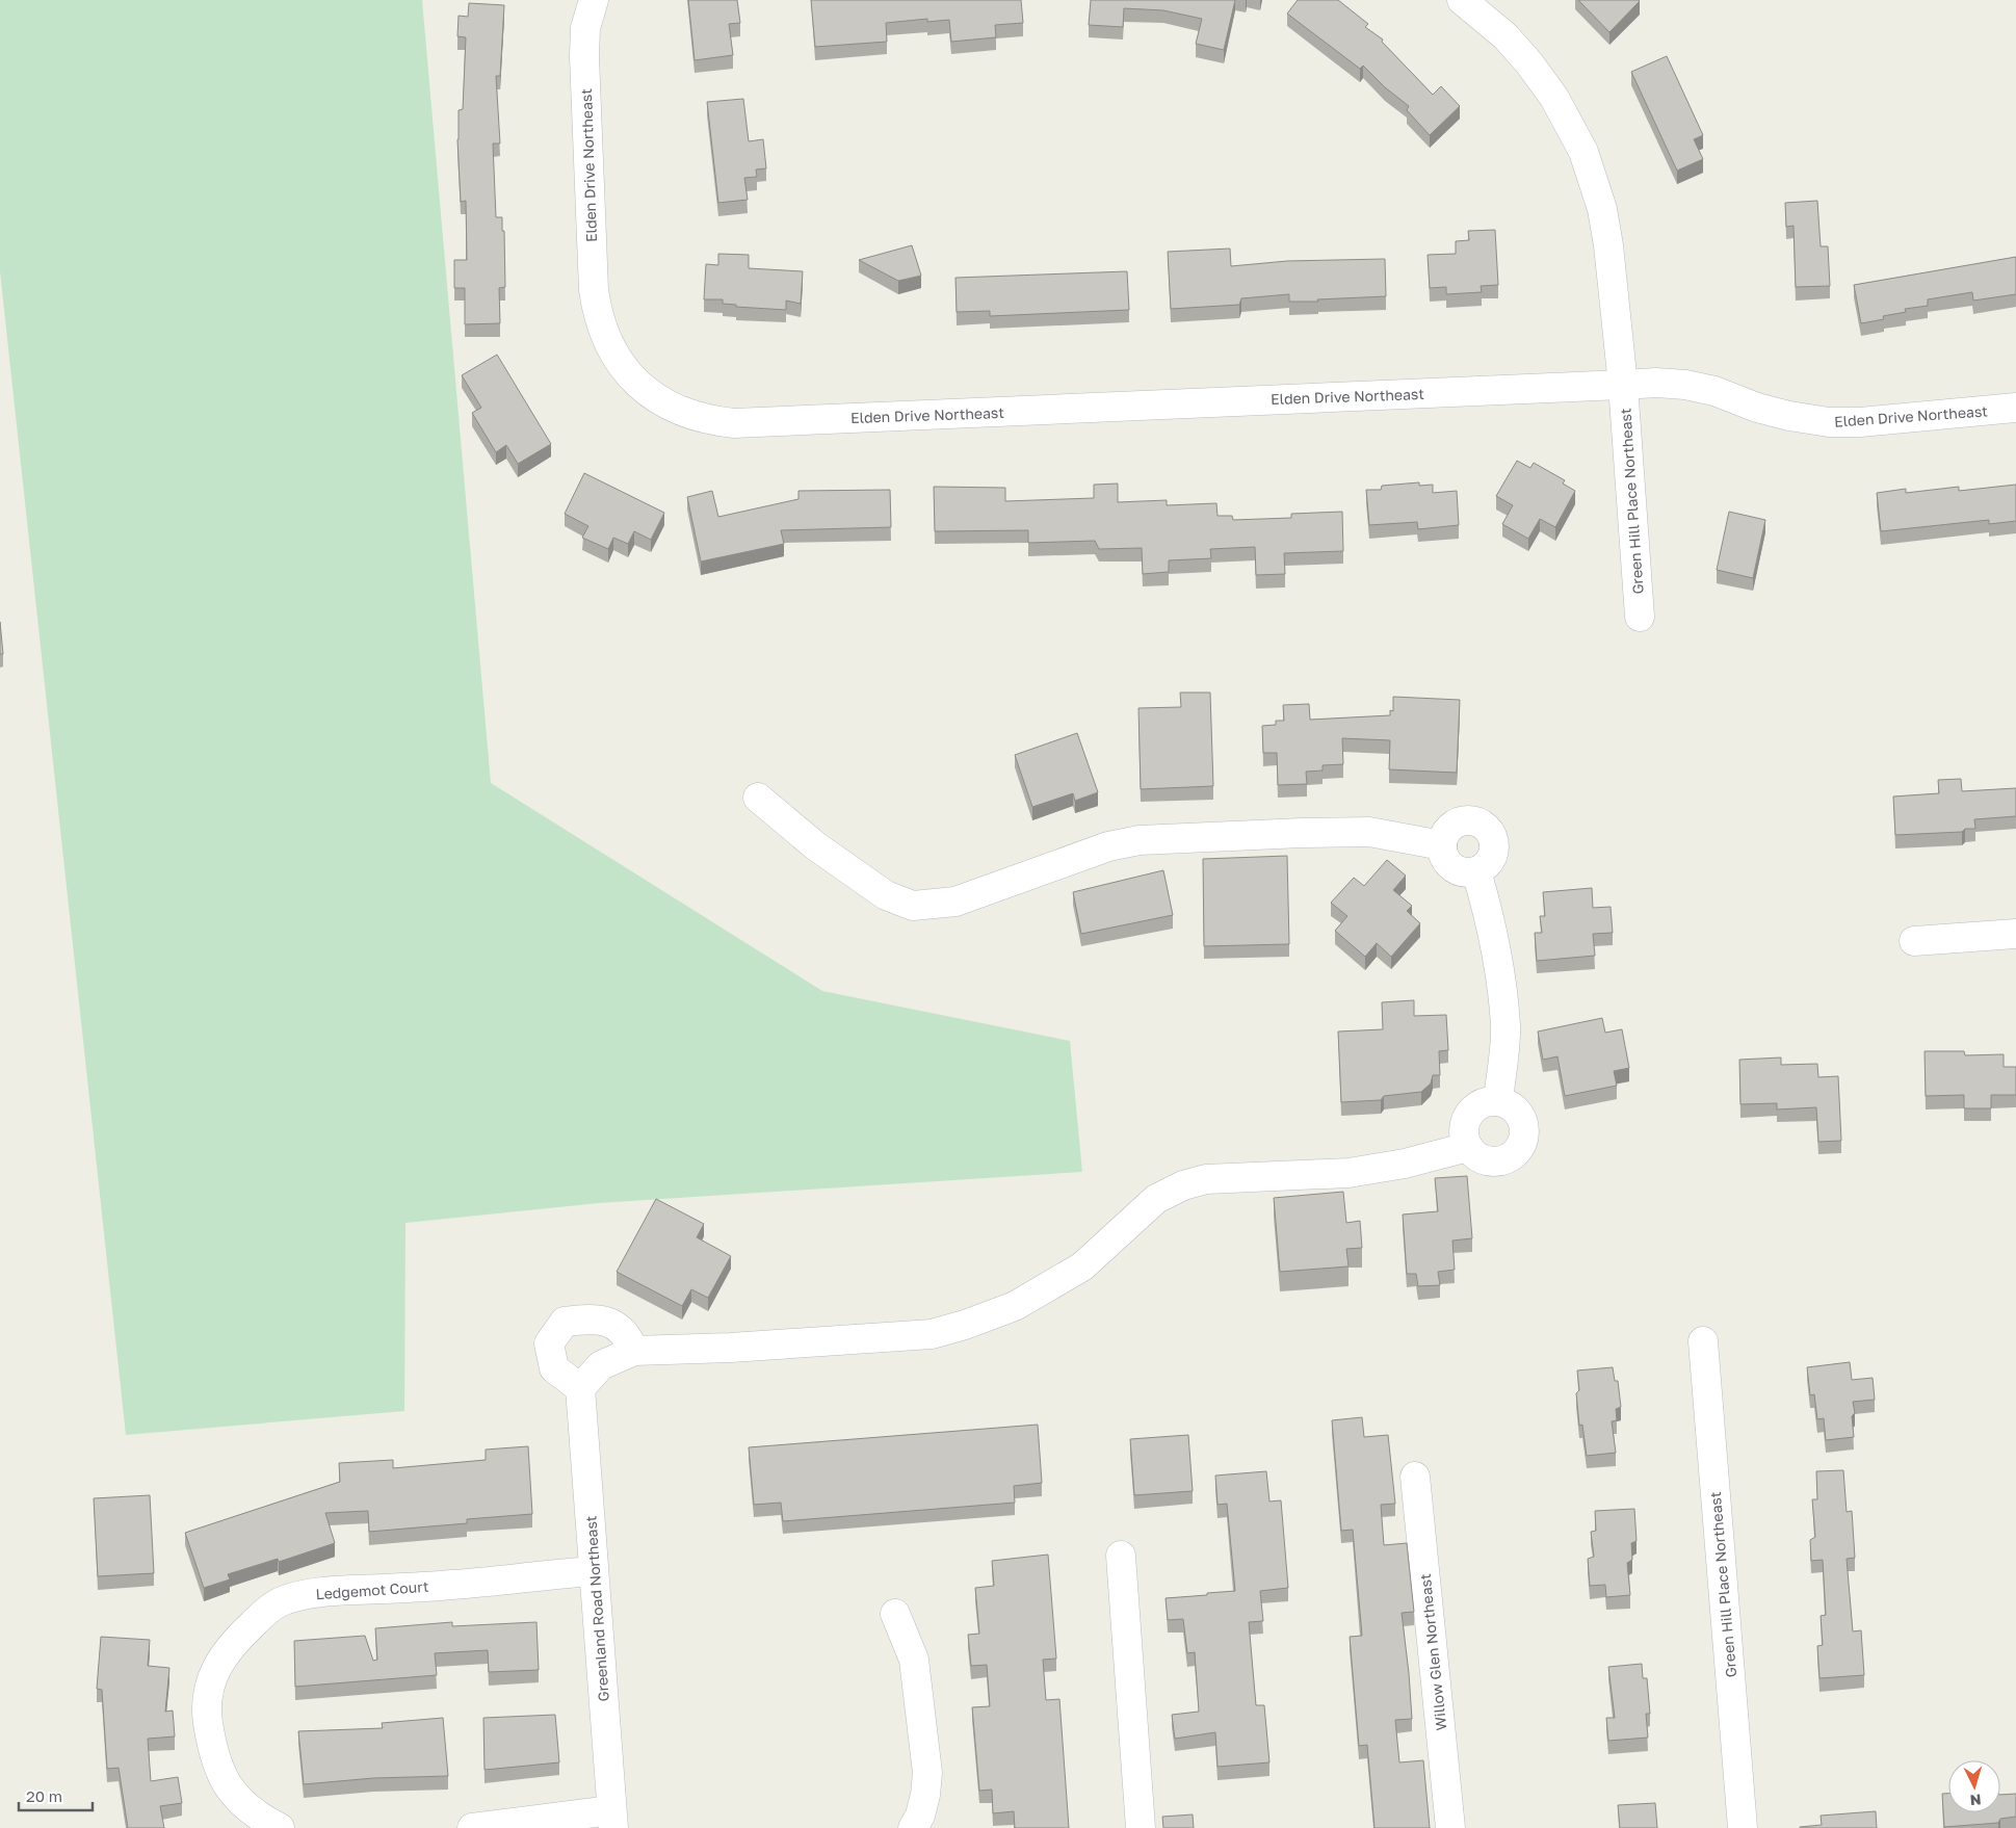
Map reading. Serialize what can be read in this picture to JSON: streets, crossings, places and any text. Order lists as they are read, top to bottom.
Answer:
{
  "streets": {
    "street": [
      "Elden Drive Northeast",
      "Green Hill Place Northeast",
      "Ledgemot Court",
      "Greenland Road Northeast",
      "Willow Glen Northeast"
    ]
  },
  "crossings": [
    ["Elden Drive Northeast", "Green Hill Place Northeast"],
    ["Ledgemot Court", "Greenland Road Northeast"]
  ],
  "scale_bar": "20 m",
  "north": "bottom"
}
